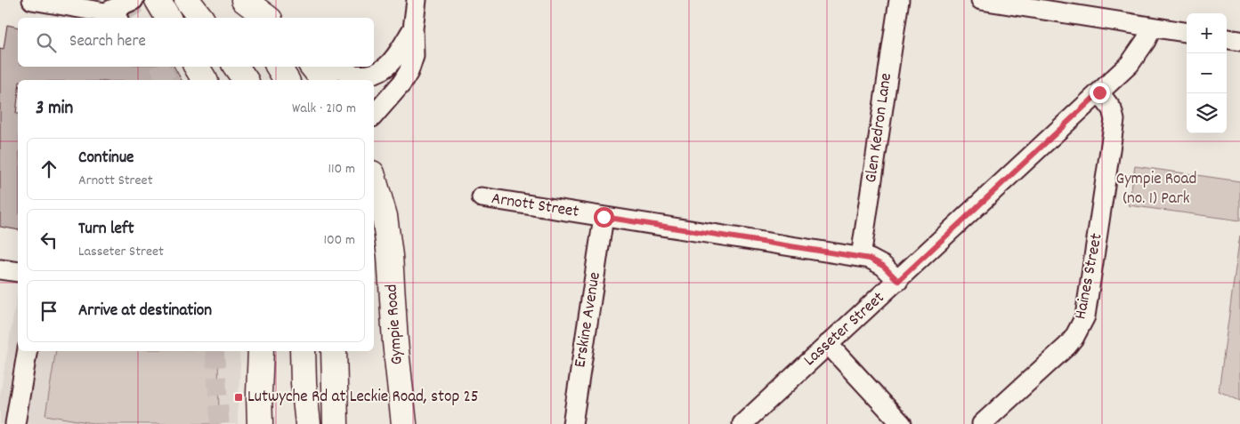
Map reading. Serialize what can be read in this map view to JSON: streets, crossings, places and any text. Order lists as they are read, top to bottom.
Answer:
{
  "streets": {
    "highway": ["Gympie Road"],
    "street": [
      "Glen Kedron Lane",
      "Arnott Street",
      "Haines Street",
      "Erskine Avenue",
      "Lasseter Street"
    ]
  },
  "crossings": [
    ["Glen Kedron Lane", "Arnott Street"],
    ["Arnott Street", "Erskine Avenue"],
    ["Arnott Street", "Lasseter Street"],
    ["Haines Street", "Lasseter Street"]
  ],
  "parks": ["Gympie Road (no. 1) Park"],
  "places": {
    "transit": ["Lutwyche Rd at Leckie Road, stop 25"]
  },
  "page": {
    "map_buttons": ["+", "−"],
    "search": "Search here",
    "heading": ["3 min", "Walk · 210 m"],
    "list": [
      ["Continue", "Arnott Street", "110 m"],
      ["Turn left", "Lasseter Street", "100 m"],
      "Arrive at destination"
    ]
  }
}
